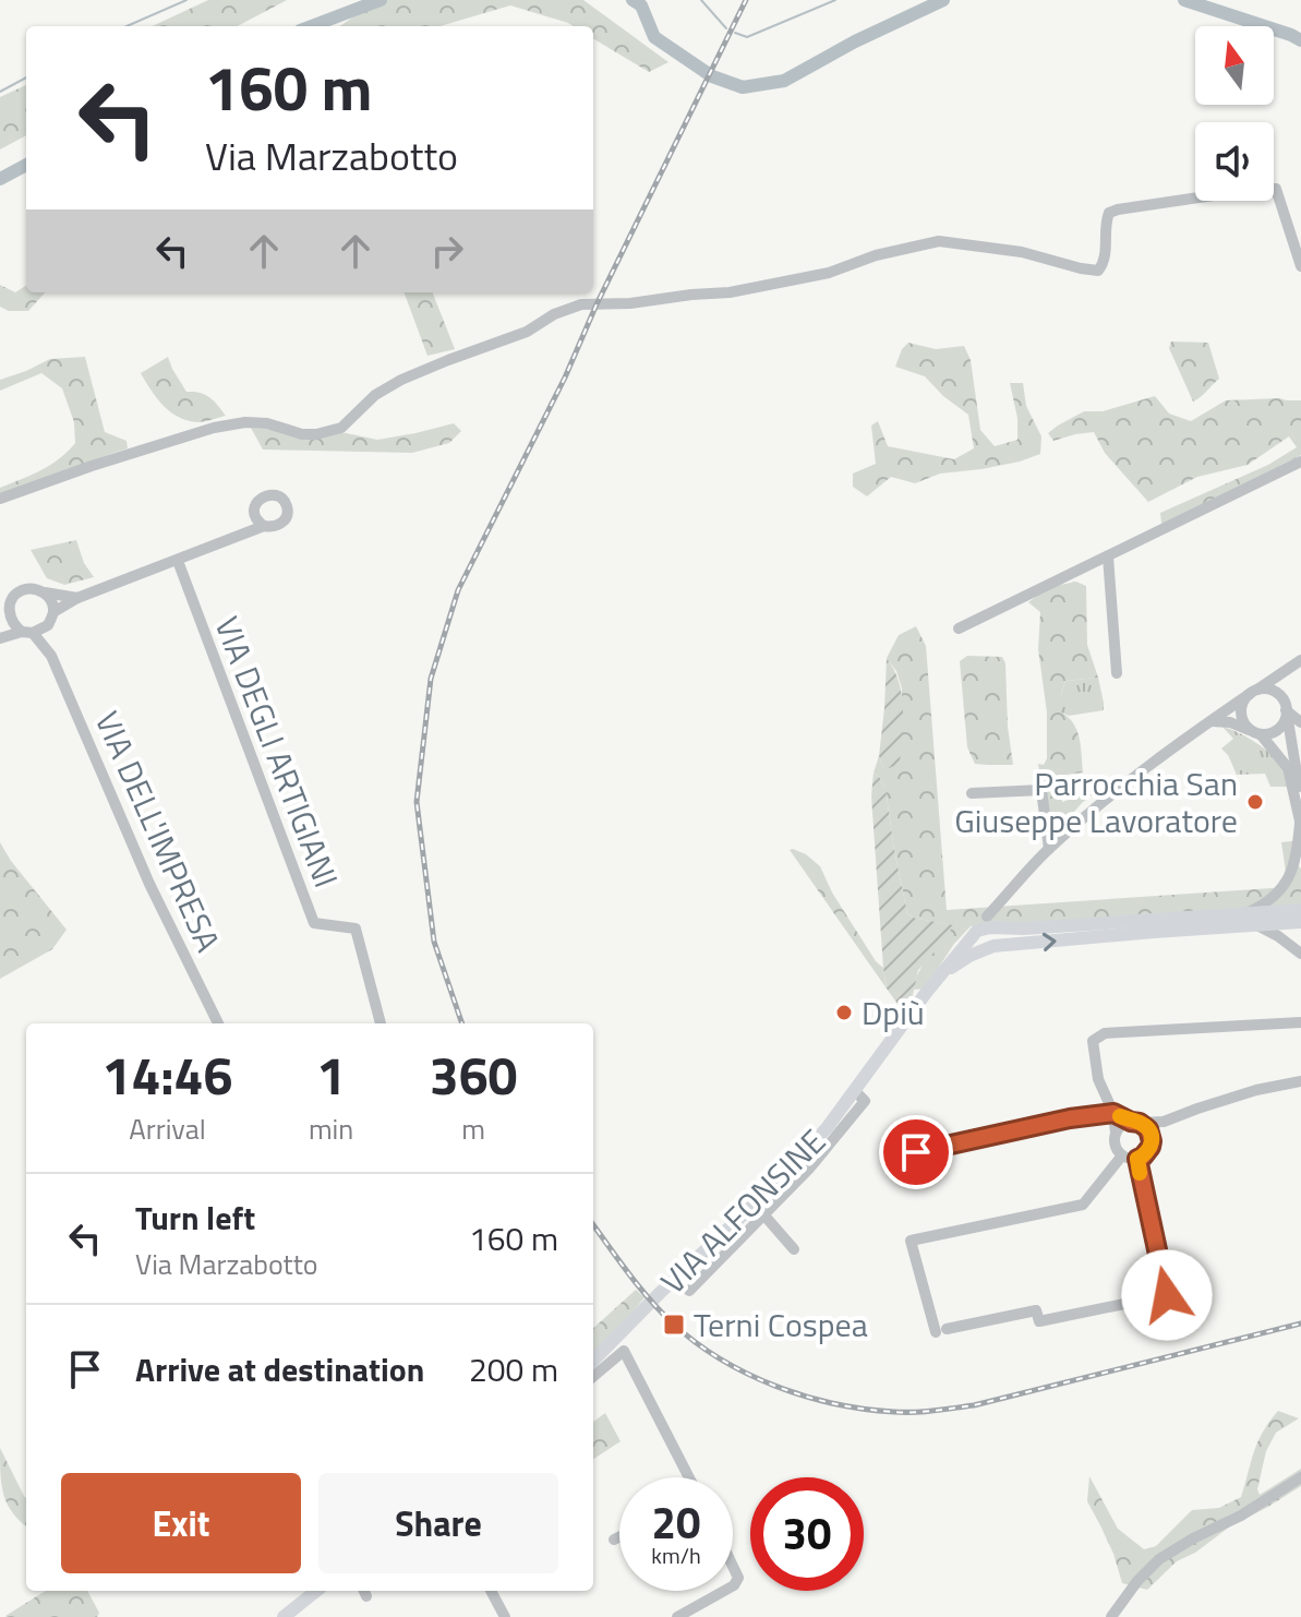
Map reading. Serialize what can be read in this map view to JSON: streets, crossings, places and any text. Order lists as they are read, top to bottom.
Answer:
{
  "streets": {
    "main road": ["VIA ALFONSINE"],
    "street": ["VIA DEGLI ARTIGIANI", "VIA DELL'IMPRESA"]
  },
  "places": {
    "other": ["Parrocchia San Giuseppe Lavoratore", "Dpiù"],
    "transit": ["Terni Cospea"]
  },
  "north": "top",
  "page": {
    "turn": ["160 m", "Via Marzabotto"],
    "eta": [
      "14:46",
      "Arrival",
      "1",
      "min",
      "360",
      "m"
    ],
    "list": [
      {
        "name": "Turn left",
        "note": "Via Marzabotto",
        "value": "160 m"
      },
      {
        "name": "Arrive at destination",
        "value": "200 m"
      }
    ],
    "buttons": ["Exit", "Share"],
    "speed": "20 km/h",
    "limit": "30"
  }
}
